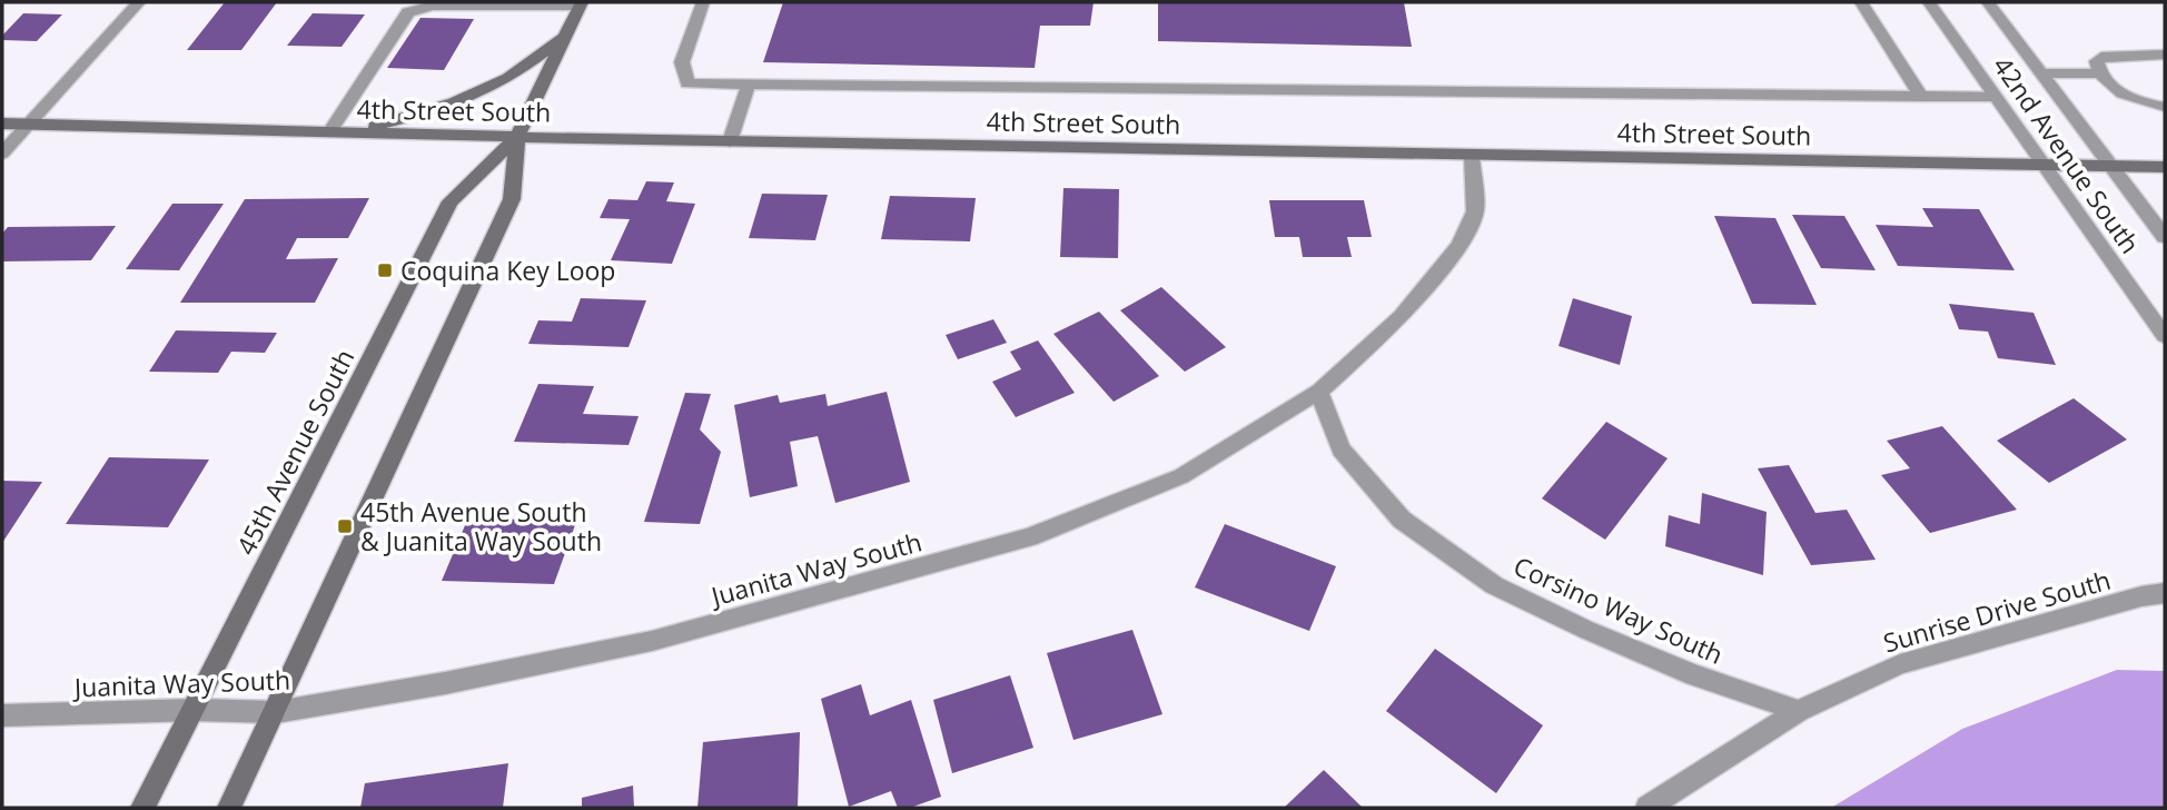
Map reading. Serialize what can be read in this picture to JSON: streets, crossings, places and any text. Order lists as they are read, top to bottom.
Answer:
{
  "streets": {
    "street": [
      "4th Street South",
      "42nd Avenue South",
      "45th Avenue South",
      "Juanita Way South",
      "Corsino Way South",
      "Sunrise Drive South"
    ]
  },
  "crossings": [
    ["4th Street South", "42nd Avenue South"],
    ["4th Street South", "45th Avenue South"],
    ["4th Street South", "Juanita Way South"],
    ["45th Avenue South", "Juanita Way South"],
    ["Juanita Way South", "Corsino Way South"],
    ["Corsino Way South", "Sunrise Drive South"]
  ],
  "places": {
    "transit": ["Coquina Key Loop", "45th Avenue South & Juanita Way South"]
  }
}
